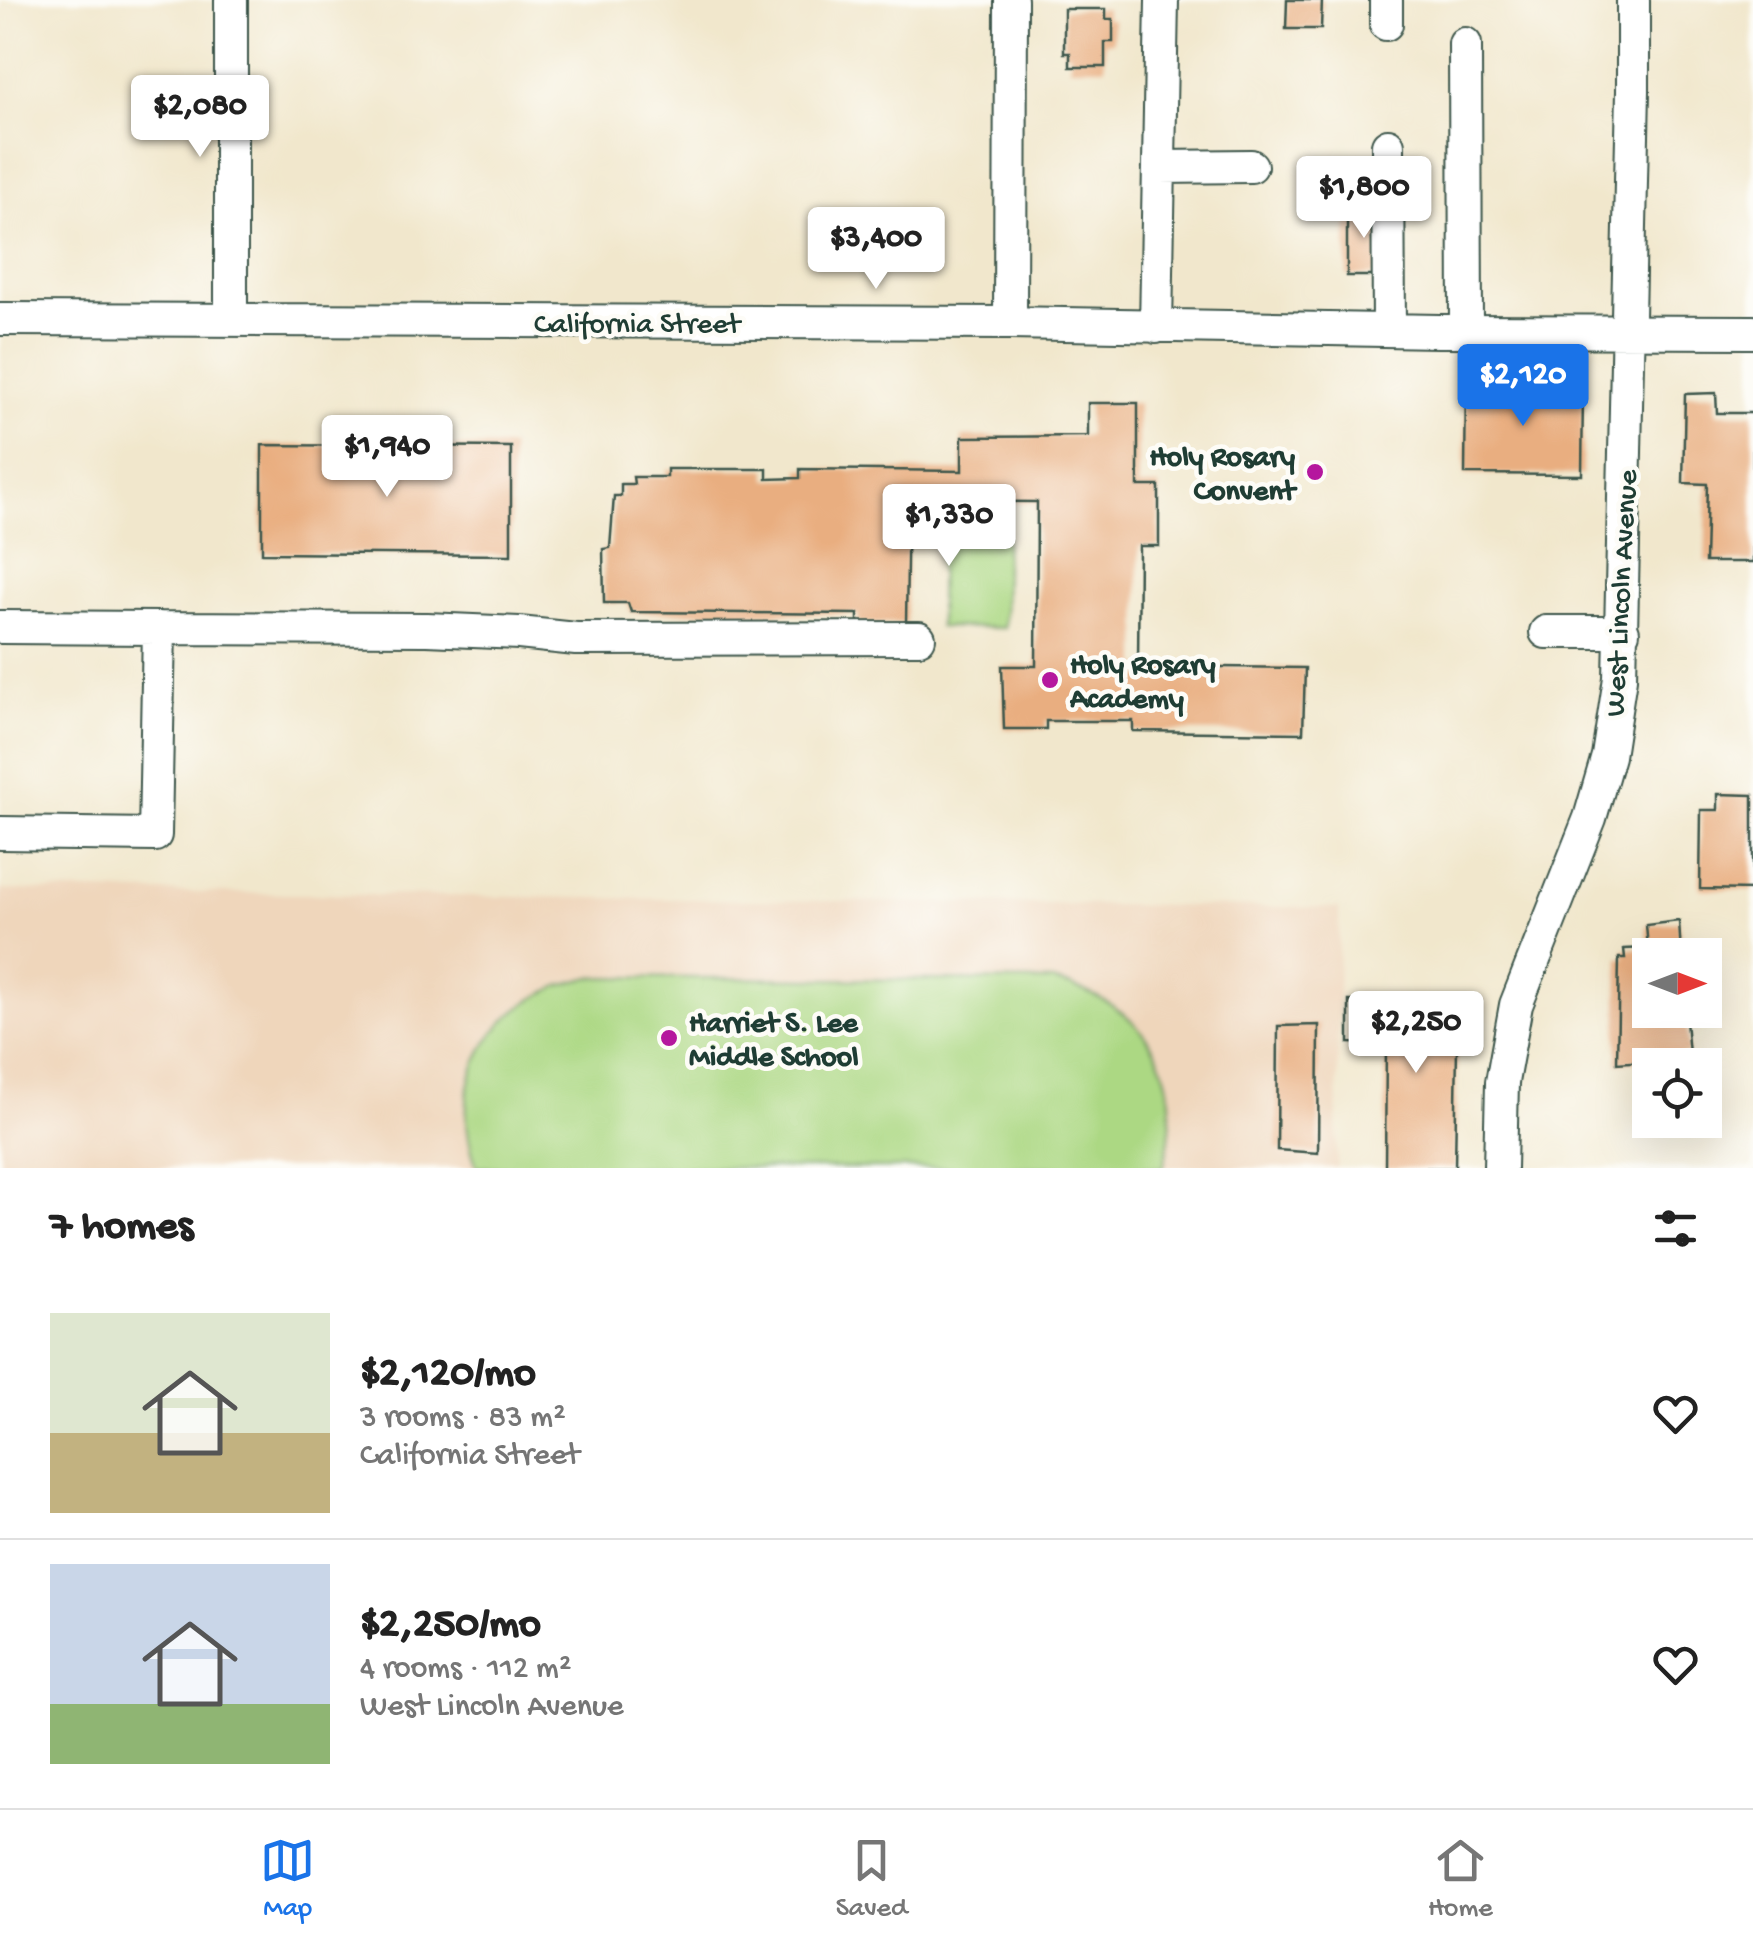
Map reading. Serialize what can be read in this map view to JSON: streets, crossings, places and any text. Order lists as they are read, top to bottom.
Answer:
{
  "streets": {
    "street": ["California Street", "West Lincoln Avenue"]
  },
  "crossings": [
    ["California Street", "West Lincoln Avenue"]
  ],
  "places": ["Holy Rosary Convent", "Holy Rosary Academy", "Harriet S. Lee Middle School"],
  "north": "right",
  "page": {
    "price": [
      "$2,080",
      "$1,800",
      "$3,400",
      "$2,120",
      "$1,940",
      "$1,330",
      "$2,250"
    ],
    "heading": "7 homes",
    "list": [
      {
        "name": "$2,120/mo",
        "note": "3 rooms · 83 m² · California Street"
      },
      {
        "name": "$2,250/mo",
        "note": "4 rooms · 112 m² · West Lincoln Avenue"
      }
    ],
    "tabs": ["Map", "Saved", "Home"]
  }
}
